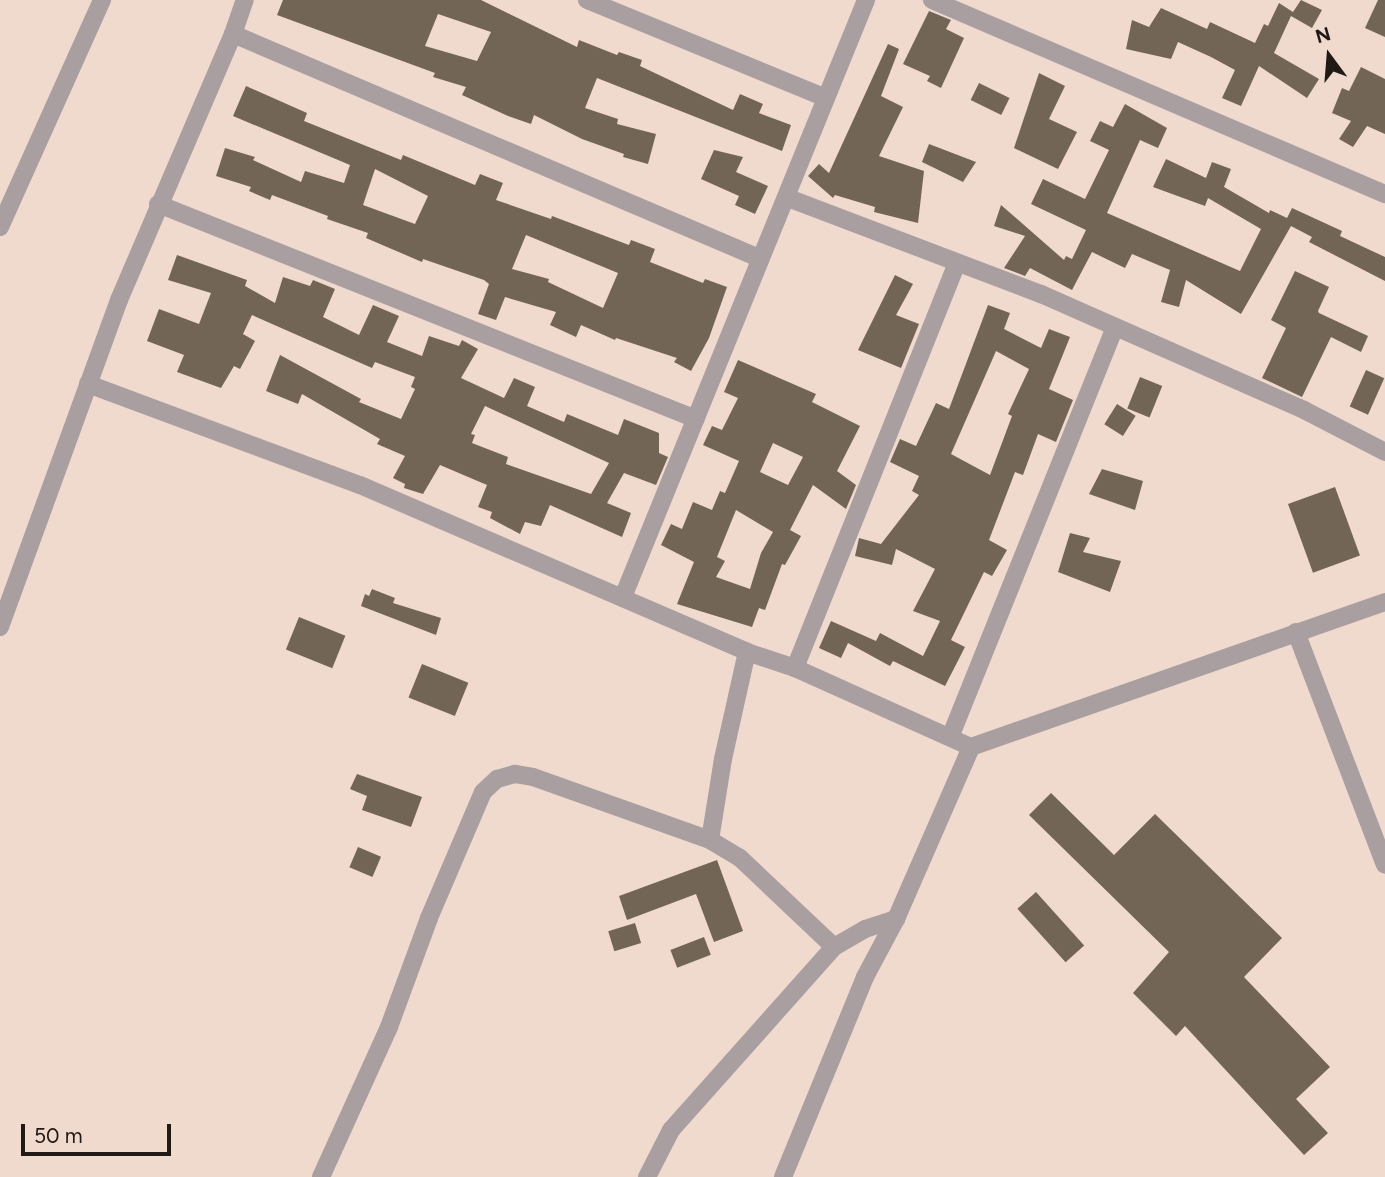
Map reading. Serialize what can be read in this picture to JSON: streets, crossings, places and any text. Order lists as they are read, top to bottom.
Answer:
{
  "scale_bar": "50 m",
  "north": "top"
}
